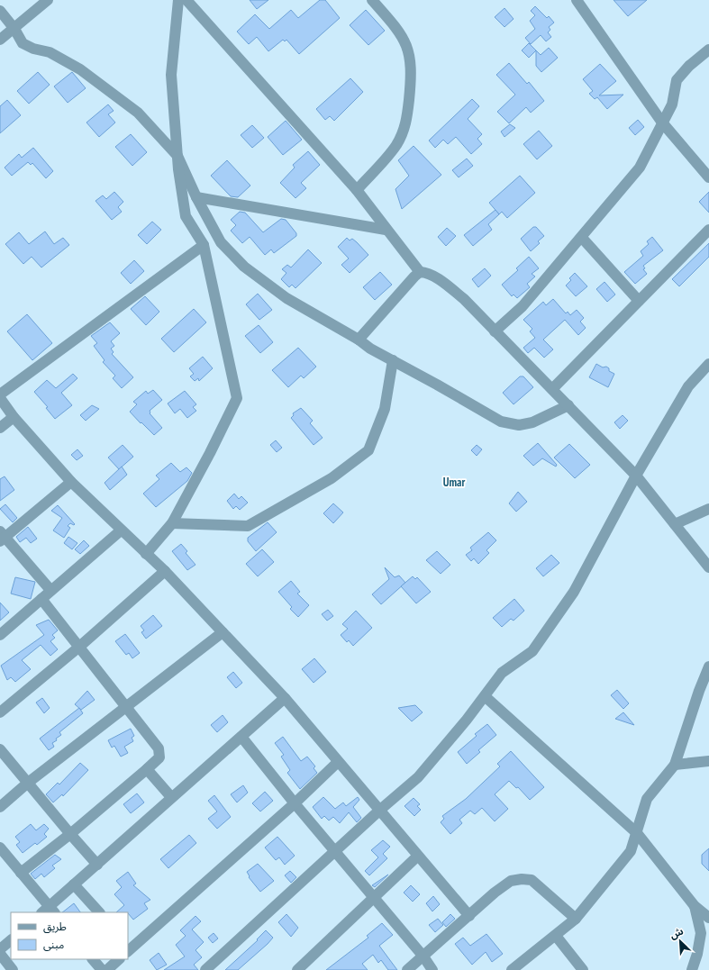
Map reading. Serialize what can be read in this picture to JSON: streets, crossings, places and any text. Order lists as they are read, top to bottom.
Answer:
{
  "districts": ["Umar"],
  "legend": ["طريق", "مبنى"],
  "north": "top left"
}
